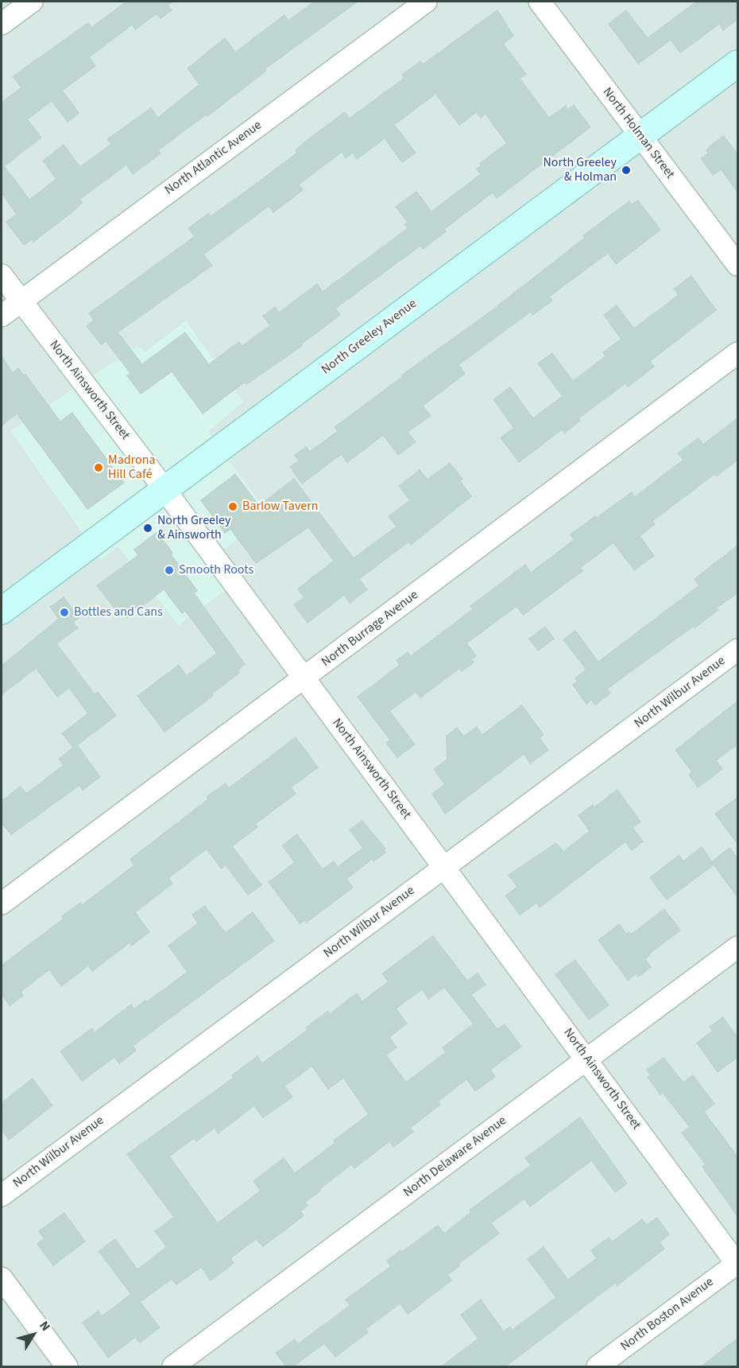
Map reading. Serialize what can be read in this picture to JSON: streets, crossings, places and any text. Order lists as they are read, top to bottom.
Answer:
{
  "streets": {
    "main road": ["North Greeley Avenue"],
    "street": [
      "North Holman Street",
      "North Atlantic Avenue",
      "North Ainsworth Street",
      "North Burrage Avenue",
      "North Wilbur Avenue",
      "North Delaware Avenue",
      "North Boston Avenue"
    ]
  },
  "crossings": [
    ["North Holman Street", "North Greeley Avenue"],
    ["North Atlantic Avenue", "North Ainsworth Street"],
    ["North Greeley Avenue", "North Ainsworth Street"],
    ["North Ainsworth Street", "North Burrage Avenue"],
    ["North Ainsworth Street", "North Wilbur Avenue"],
    ["North Ainsworth Street", "North Delaware Avenue"],
    ["North Ainsworth Street", "North Boston Avenue"]
  ],
  "places": [
    "North Greeley & Holman",
    "Madrona Hill Café",
    "Barlow Tavern",
    "North Greeley & Ainsworth",
    "Smooth Roots",
    "Bottles and Cans"
  ],
  "north": "top right"
}
